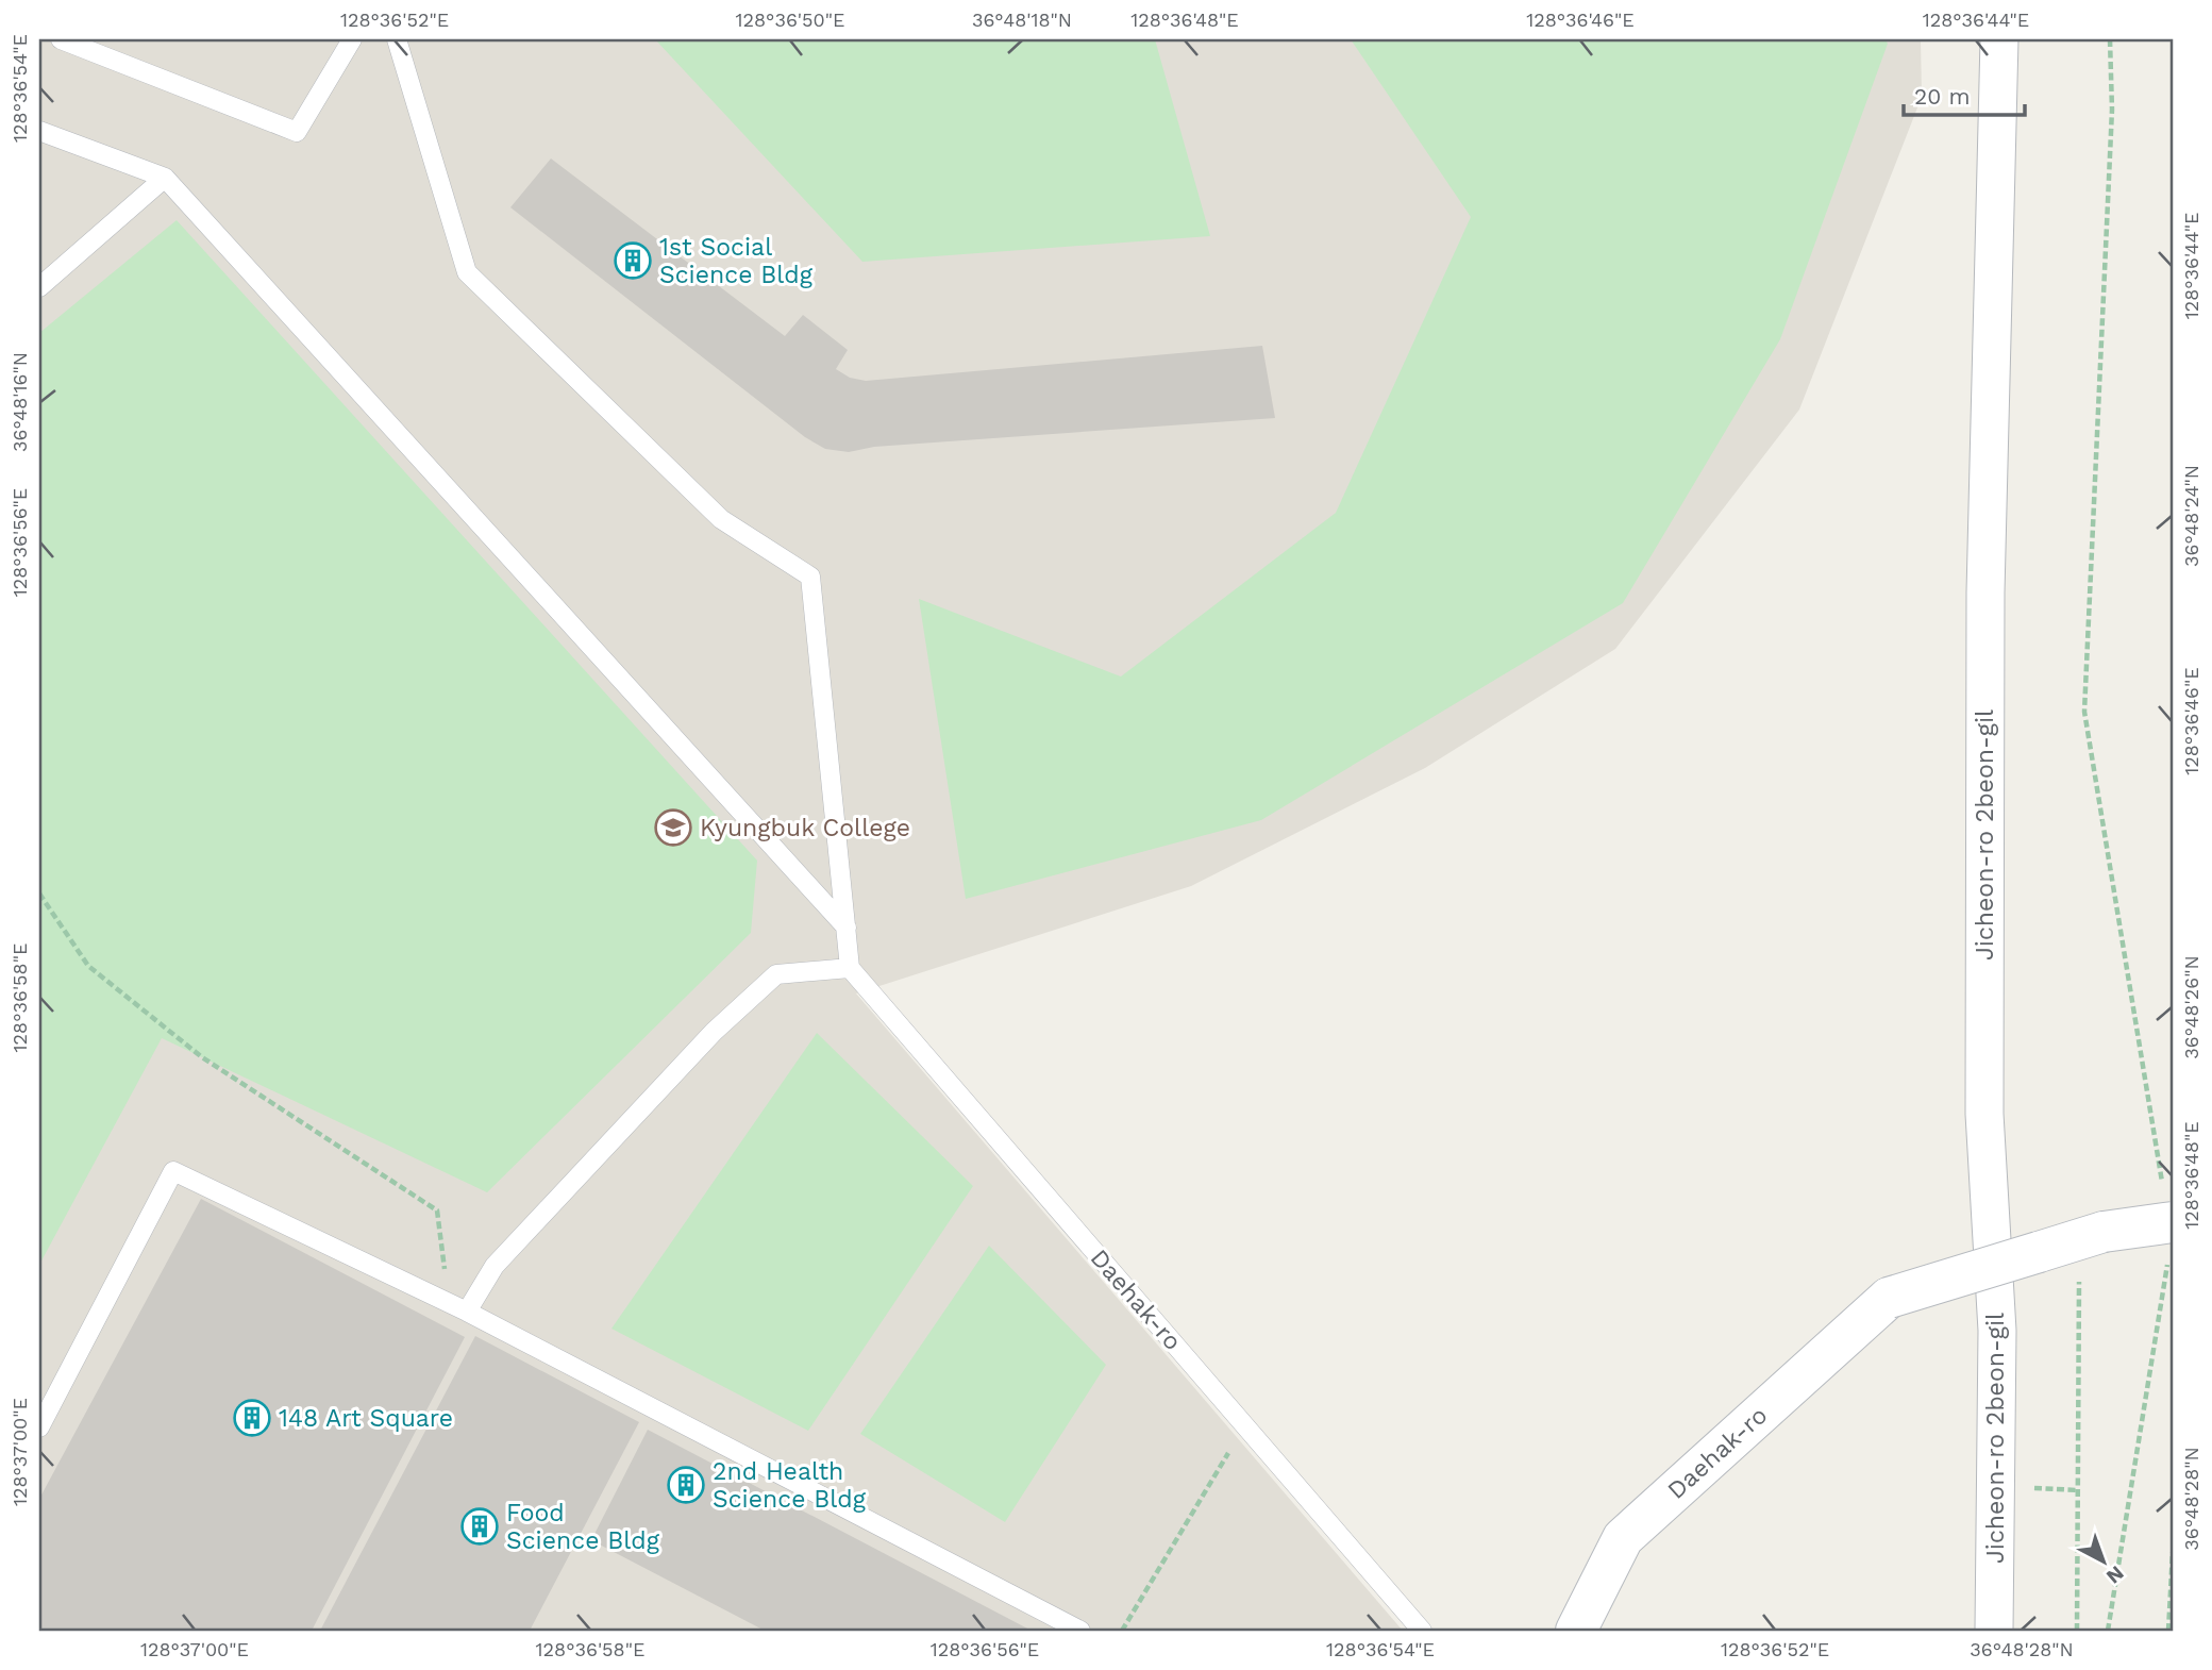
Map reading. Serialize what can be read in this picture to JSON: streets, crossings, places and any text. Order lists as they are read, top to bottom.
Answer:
{
  "streets": {
    "main road": ["Daehak-ro"],
    "street": ["Jicheon-ro 2beon-gil"]
  },
  "places": {
    "building": [
      "1st Social Science Bldg",
      "148 Art Square",
      "2nd Health Science Bldg",
      "Food Science Bldg"
    ],
    "school or university": ["Kyungbuk College"]
  },
  "scale_bar": "20 m",
  "north": "bottom right",
  "coordinates": [
    "128°36'52\"E",
    "128°36'50\"E",
    "36°48'18\"N",
    "128°36'48\"E",
    "128°36'46\"E",
    "128°36'44\"E",
    "128°36'54\"E",
    "36°48'16\"N",
    "36°48'24\"N",
    "128°36'56\"E",
    "128°36'58\"E",
    "36°48'26\"N",
    "128°37'00\"E",
    "36°48'28\"N"
  ]
}
